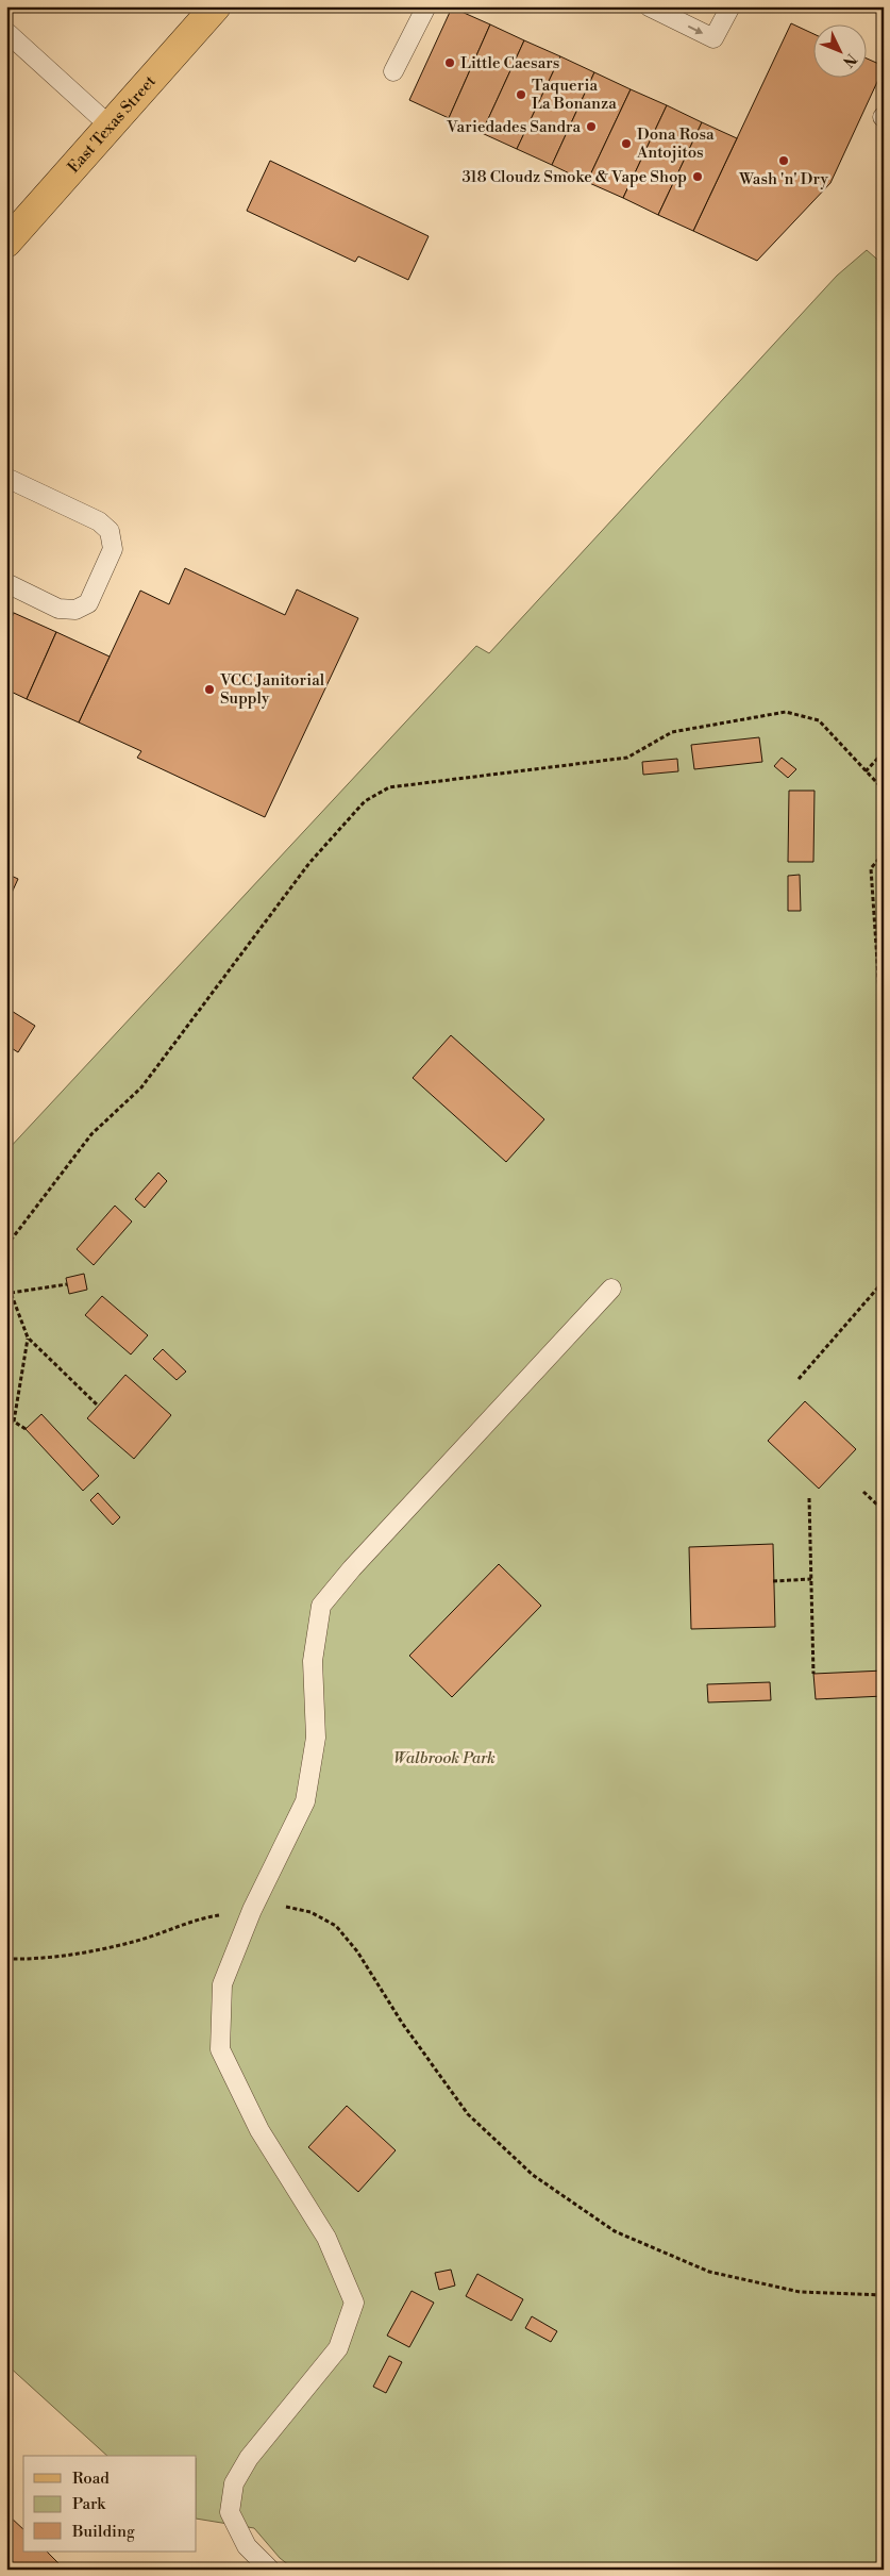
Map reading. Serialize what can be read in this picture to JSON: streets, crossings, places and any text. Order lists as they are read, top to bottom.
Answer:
{
  "streets": {
    "main road": ["East Texas Street"]
  },
  "parks": ["Walbrook Park"],
  "places": [
    "Little Caesars",
    "Taqueria La Bonanza",
    "Variedades Sandra",
    "Dona Rosa Antojitos",
    "Wash 'n' Dry",
    "318 Cloudz Smoke & Vape Shop",
    "VCC Janitorial Supply"
  ],
  "legend": ["Road", "Park", "Building"],
  "north": "bottom right"
}
